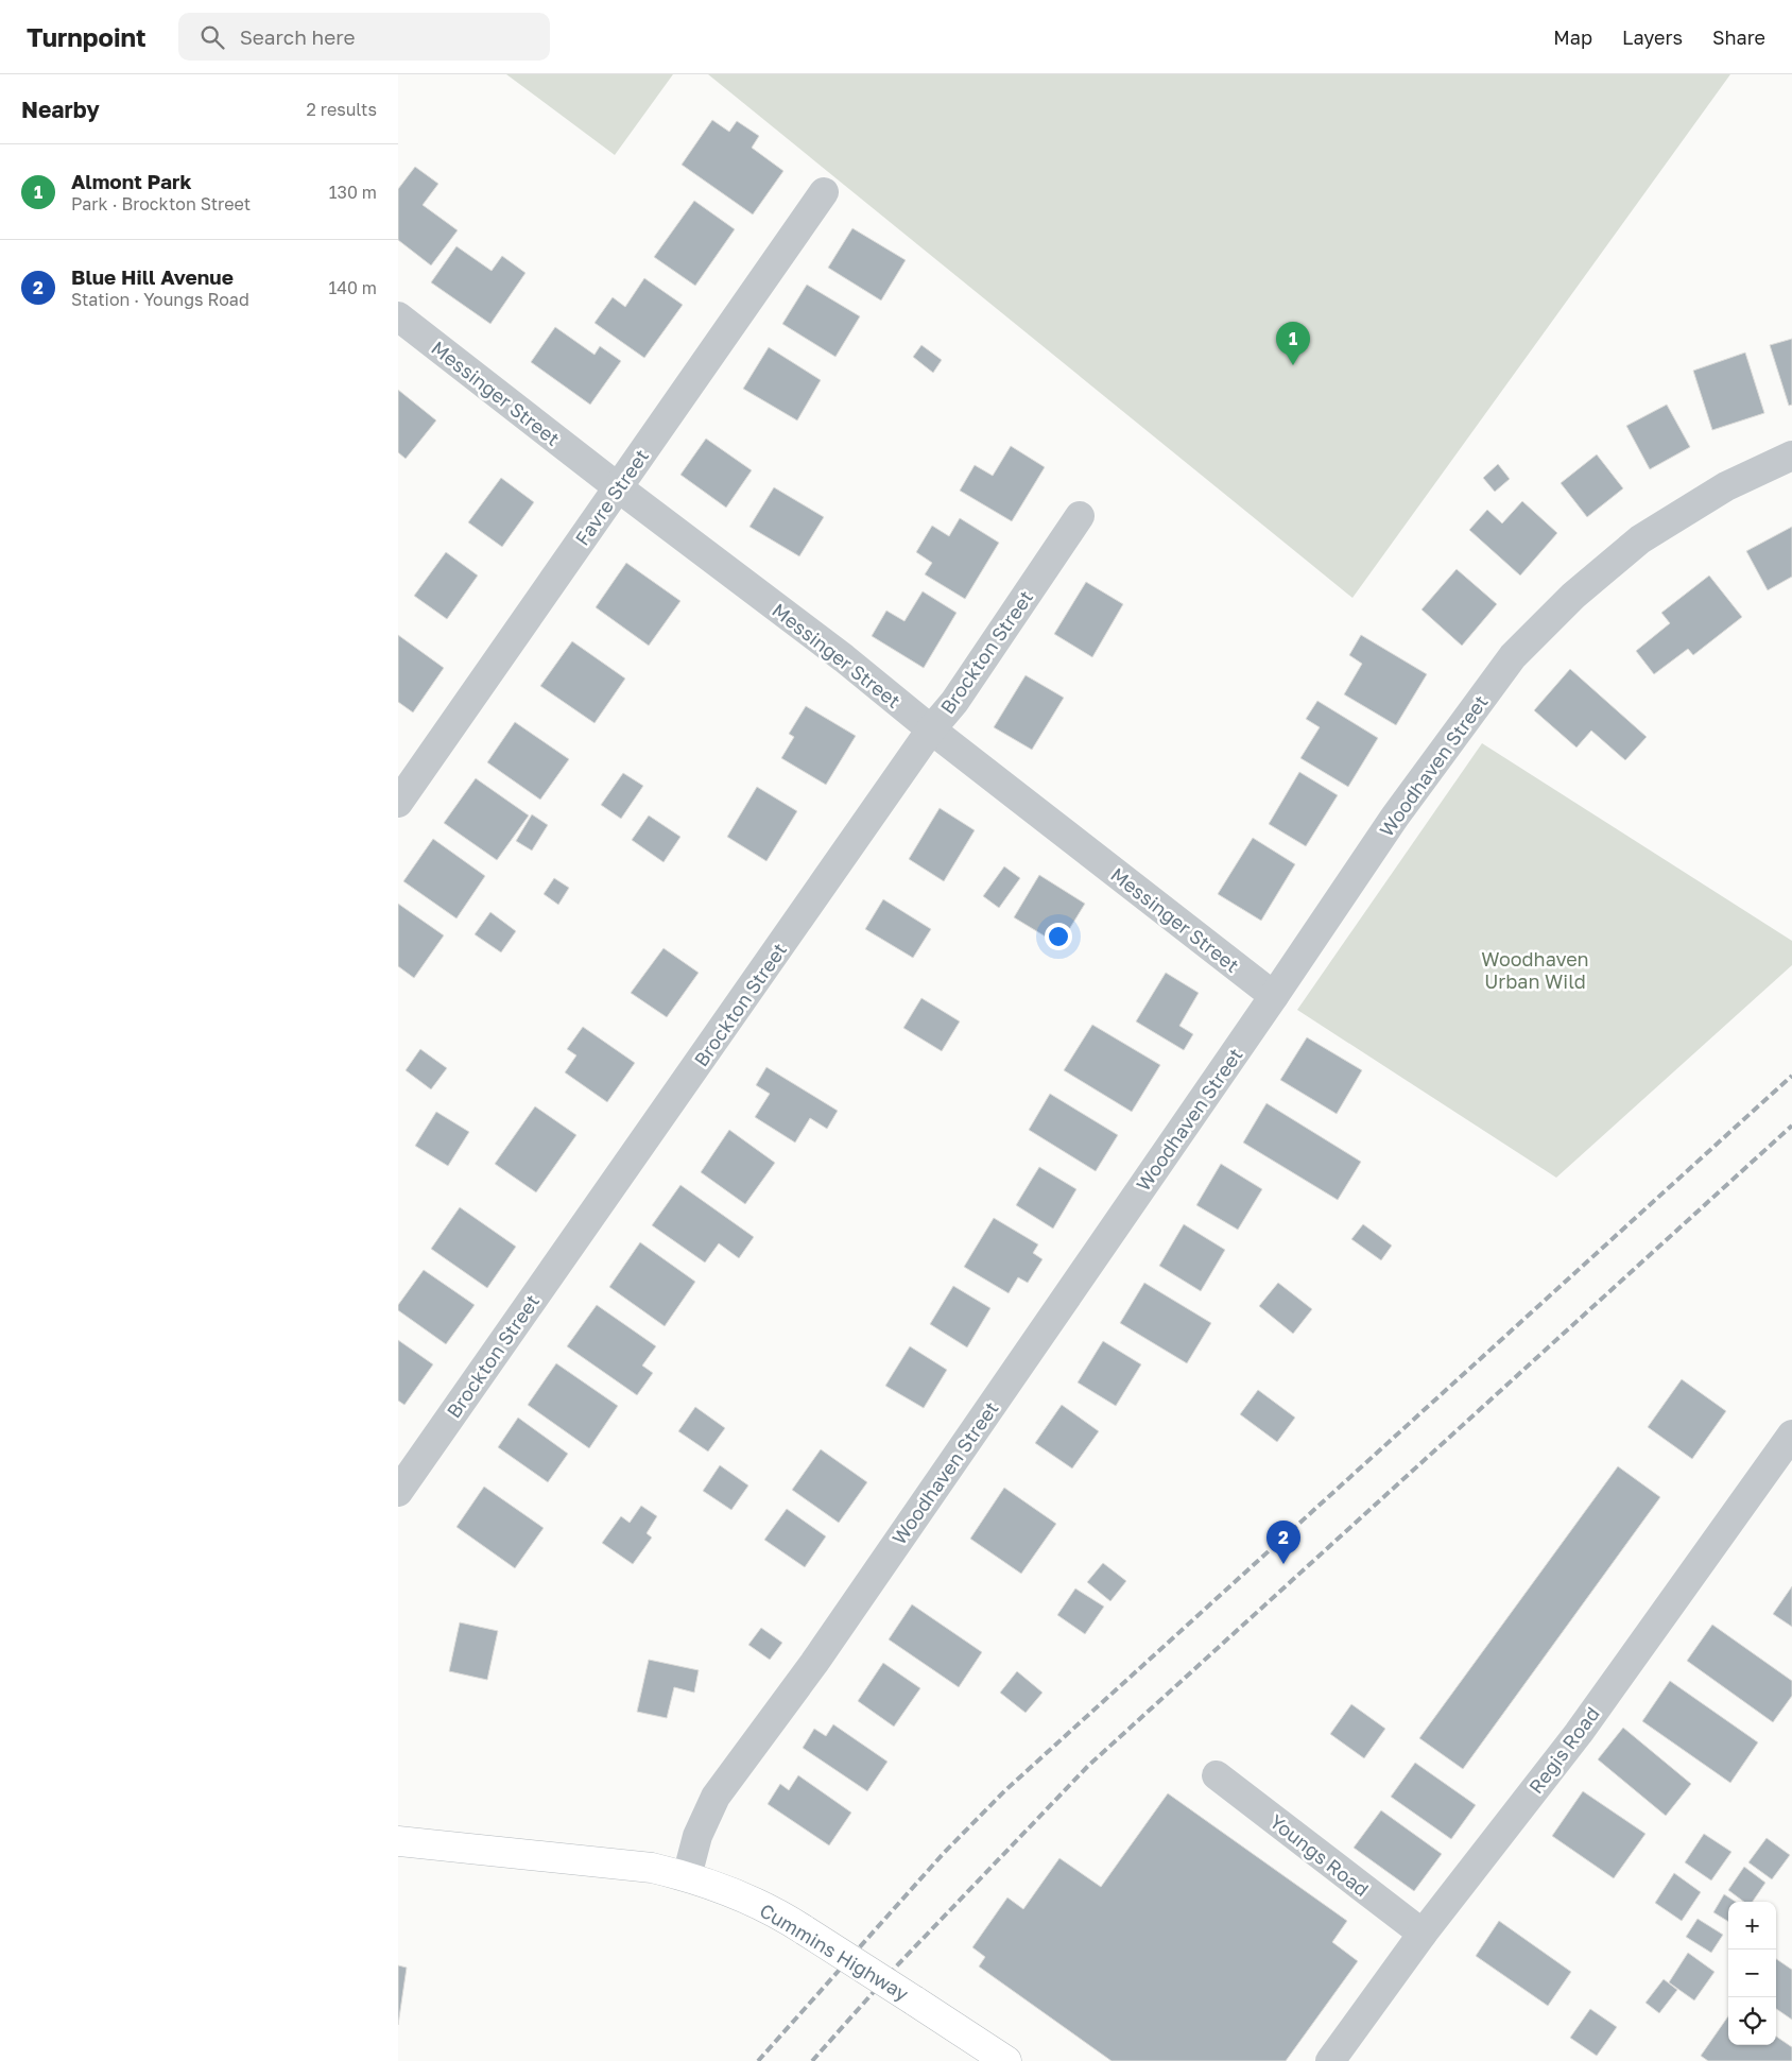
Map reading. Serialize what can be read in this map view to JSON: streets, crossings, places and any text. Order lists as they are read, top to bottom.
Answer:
{
  "streets": {
    "main road": ["Cummins Highway"],
    "street": [
      "Messinger Street",
      "Favre Street",
      "Brockton Street",
      "Woodhaven Street",
      "Regis Road",
      "Youngs Road"
    ]
  },
  "crossings": [
    ["Messinger Street", "Favre Street"],
    ["Messinger Street", "Brockton Street"],
    ["Messinger Street", "Woodhaven Street"],
    ["Woodhaven Street", "Cummins Highway"],
    ["Regis Road", "Youngs Road"]
  ],
  "parks": ["Woodhaven Urban Wild"],
  "page": {
    "header": "Turnpoint",
    "search": "Search here",
    "nav": ["Map", "Layers", "Share"],
    "heading": ["Nearby", "2 results"],
    "list": [
      {
        "mark": "1",
        "name": "Almont Park",
        "note": "Park · Brockton Street",
        "value": "130 m"
      },
      {
        "mark": "2",
        "name": "Blue Hill Avenue",
        "note": "Station · Youngs Road",
        "value": "140 m"
      }
    ],
    "pins": ["1", "2"],
    "map_buttons": ["+", "−"]
  }
}
